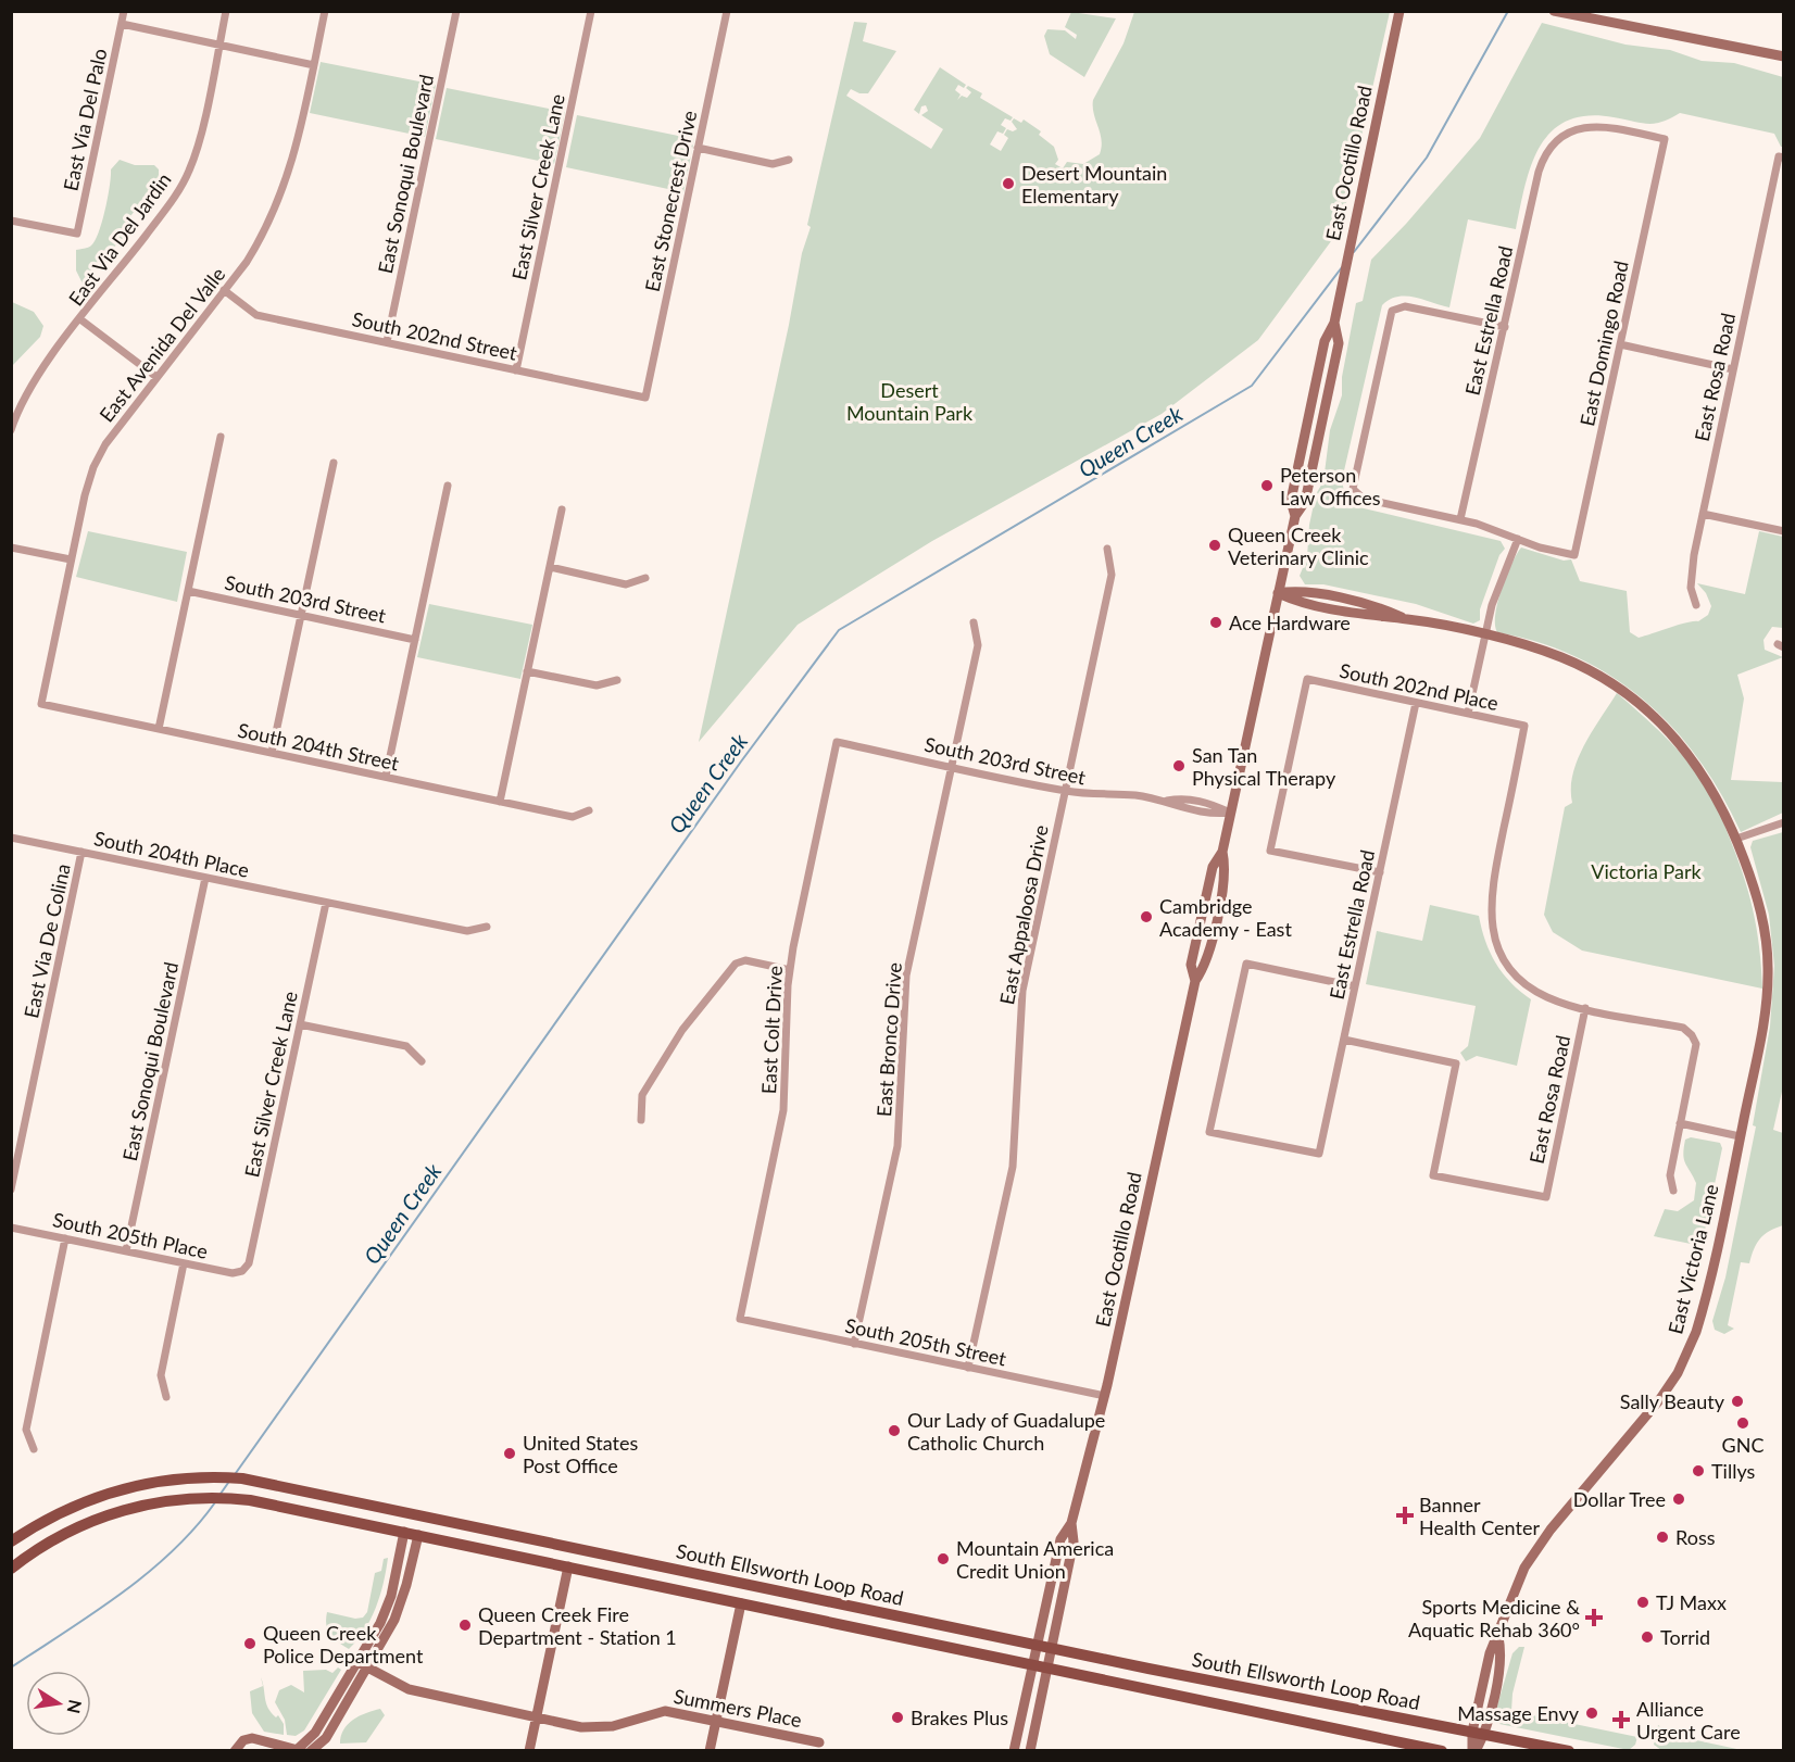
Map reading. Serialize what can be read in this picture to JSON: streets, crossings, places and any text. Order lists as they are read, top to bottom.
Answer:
{
  "streets": {
    "main road": ["South Ellsworth Loop Road"],
    "street": [
      "East Via Del Palo",
      "East Ocotillo Road",
      "East Sonoqui Boulevard",
      "East Silver Creek Lane",
      "East Stonecrest Drive",
      "East Via Del Jardin",
      "East Estrella Road",
      "South 202nd Street",
      "East Domingo Road",
      "East Avenida Del Valle",
      "East Rosa Road",
      "South 203rd Street",
      "South 202nd Place",
      "South 204th Street",
      "South 204th Place",
      "East Appaloosa Drive",
      "East Via De Colina",
      "East Colt Drive",
      "East Bronco Drive",
      "South 205th Place",
      "East Victoria Lane",
      "South 205th Street",
      "Summers Place"
    ]
  },
  "crossings": [
    ["East Ocotillo Road", "South 203rd Street"],
    ["East Ocotillo Road", "East Victoria Lane"],
    ["East Ocotillo Road", "South 205th Street"],
    ["East Ocotillo Road", "South Ellsworth Loop Road"],
    ["East Sonoqui Boulevard", "South 202nd Street"],
    ["East Sonoqui Boulevard", "South 204th Place"],
    ["East Sonoqui Boulevard", "South 205th Place"],
    ["East Silver Creek Lane", "South 202nd Street"],
    ["East Silver Creek Lane", "South 204th Place"],
    ["East Silver Creek Lane", "South 205th Place"],
    ["East Stonecrest Drive", "South 202nd Street"],
    ["East Estrella Road", "East Domingo Road"],
    ["East Estrella Road", "East Rosa Road"],
    ["East Estrella Road", "South 202nd Place"],
    ["South 202nd Street", "East Avenida Del Valle"],
    ["East Avenida Del Valle", "South 204th Street"],
    ["East Rosa Road", "South 202nd Place"],
    ["South 203rd Street", "East Appaloosa Drive"],
    ["South 203rd Street", "East Colt Drive"],
    ["South 203rd Street", "East Bronco Drive"],
    ["South 204th Place", "East Via De Colina"],
    ["East Appaloosa Drive", "South 205th Street"],
    ["East Colt Drive", "South 205th Street"],
    ["East Bronco Drive", "South 205th Street"],
    ["East Victoria Lane", "South Ellsworth Loop Road"]
  ],
  "water": ["Queen Creek"],
  "parks": ["Desert Mountain Park", "Victoria Park"],
  "places": {
    "other": [
      "Desert Mountain Elementary",
      "Peterson Law Offices",
      "Queen Creek Veterinary Clinic",
      "Ace Hardware",
      "San Tan Physical Therapy",
      "Cambridge Academy - East",
      "Sally Beauty",
      "GNC",
      "Our Lady of Guadalupe Catholic Church",
      "United States Post Office",
      "Tillys",
      "Dollar Tree",
      "Ross",
      "Mountain America Credit Union",
      "TJ Maxx",
      "Queen Creek Fire Department - Station 1",
      "Torrid",
      "Queen Creek Police Department",
      "Massage Envy",
      "Brakes Plus"
    ],
    "health": ["Banner Health Center", "Sports Medicine & Aquatic Rehab 360°", "Alliance Urgent Care"]
  },
  "north": "right"
}
